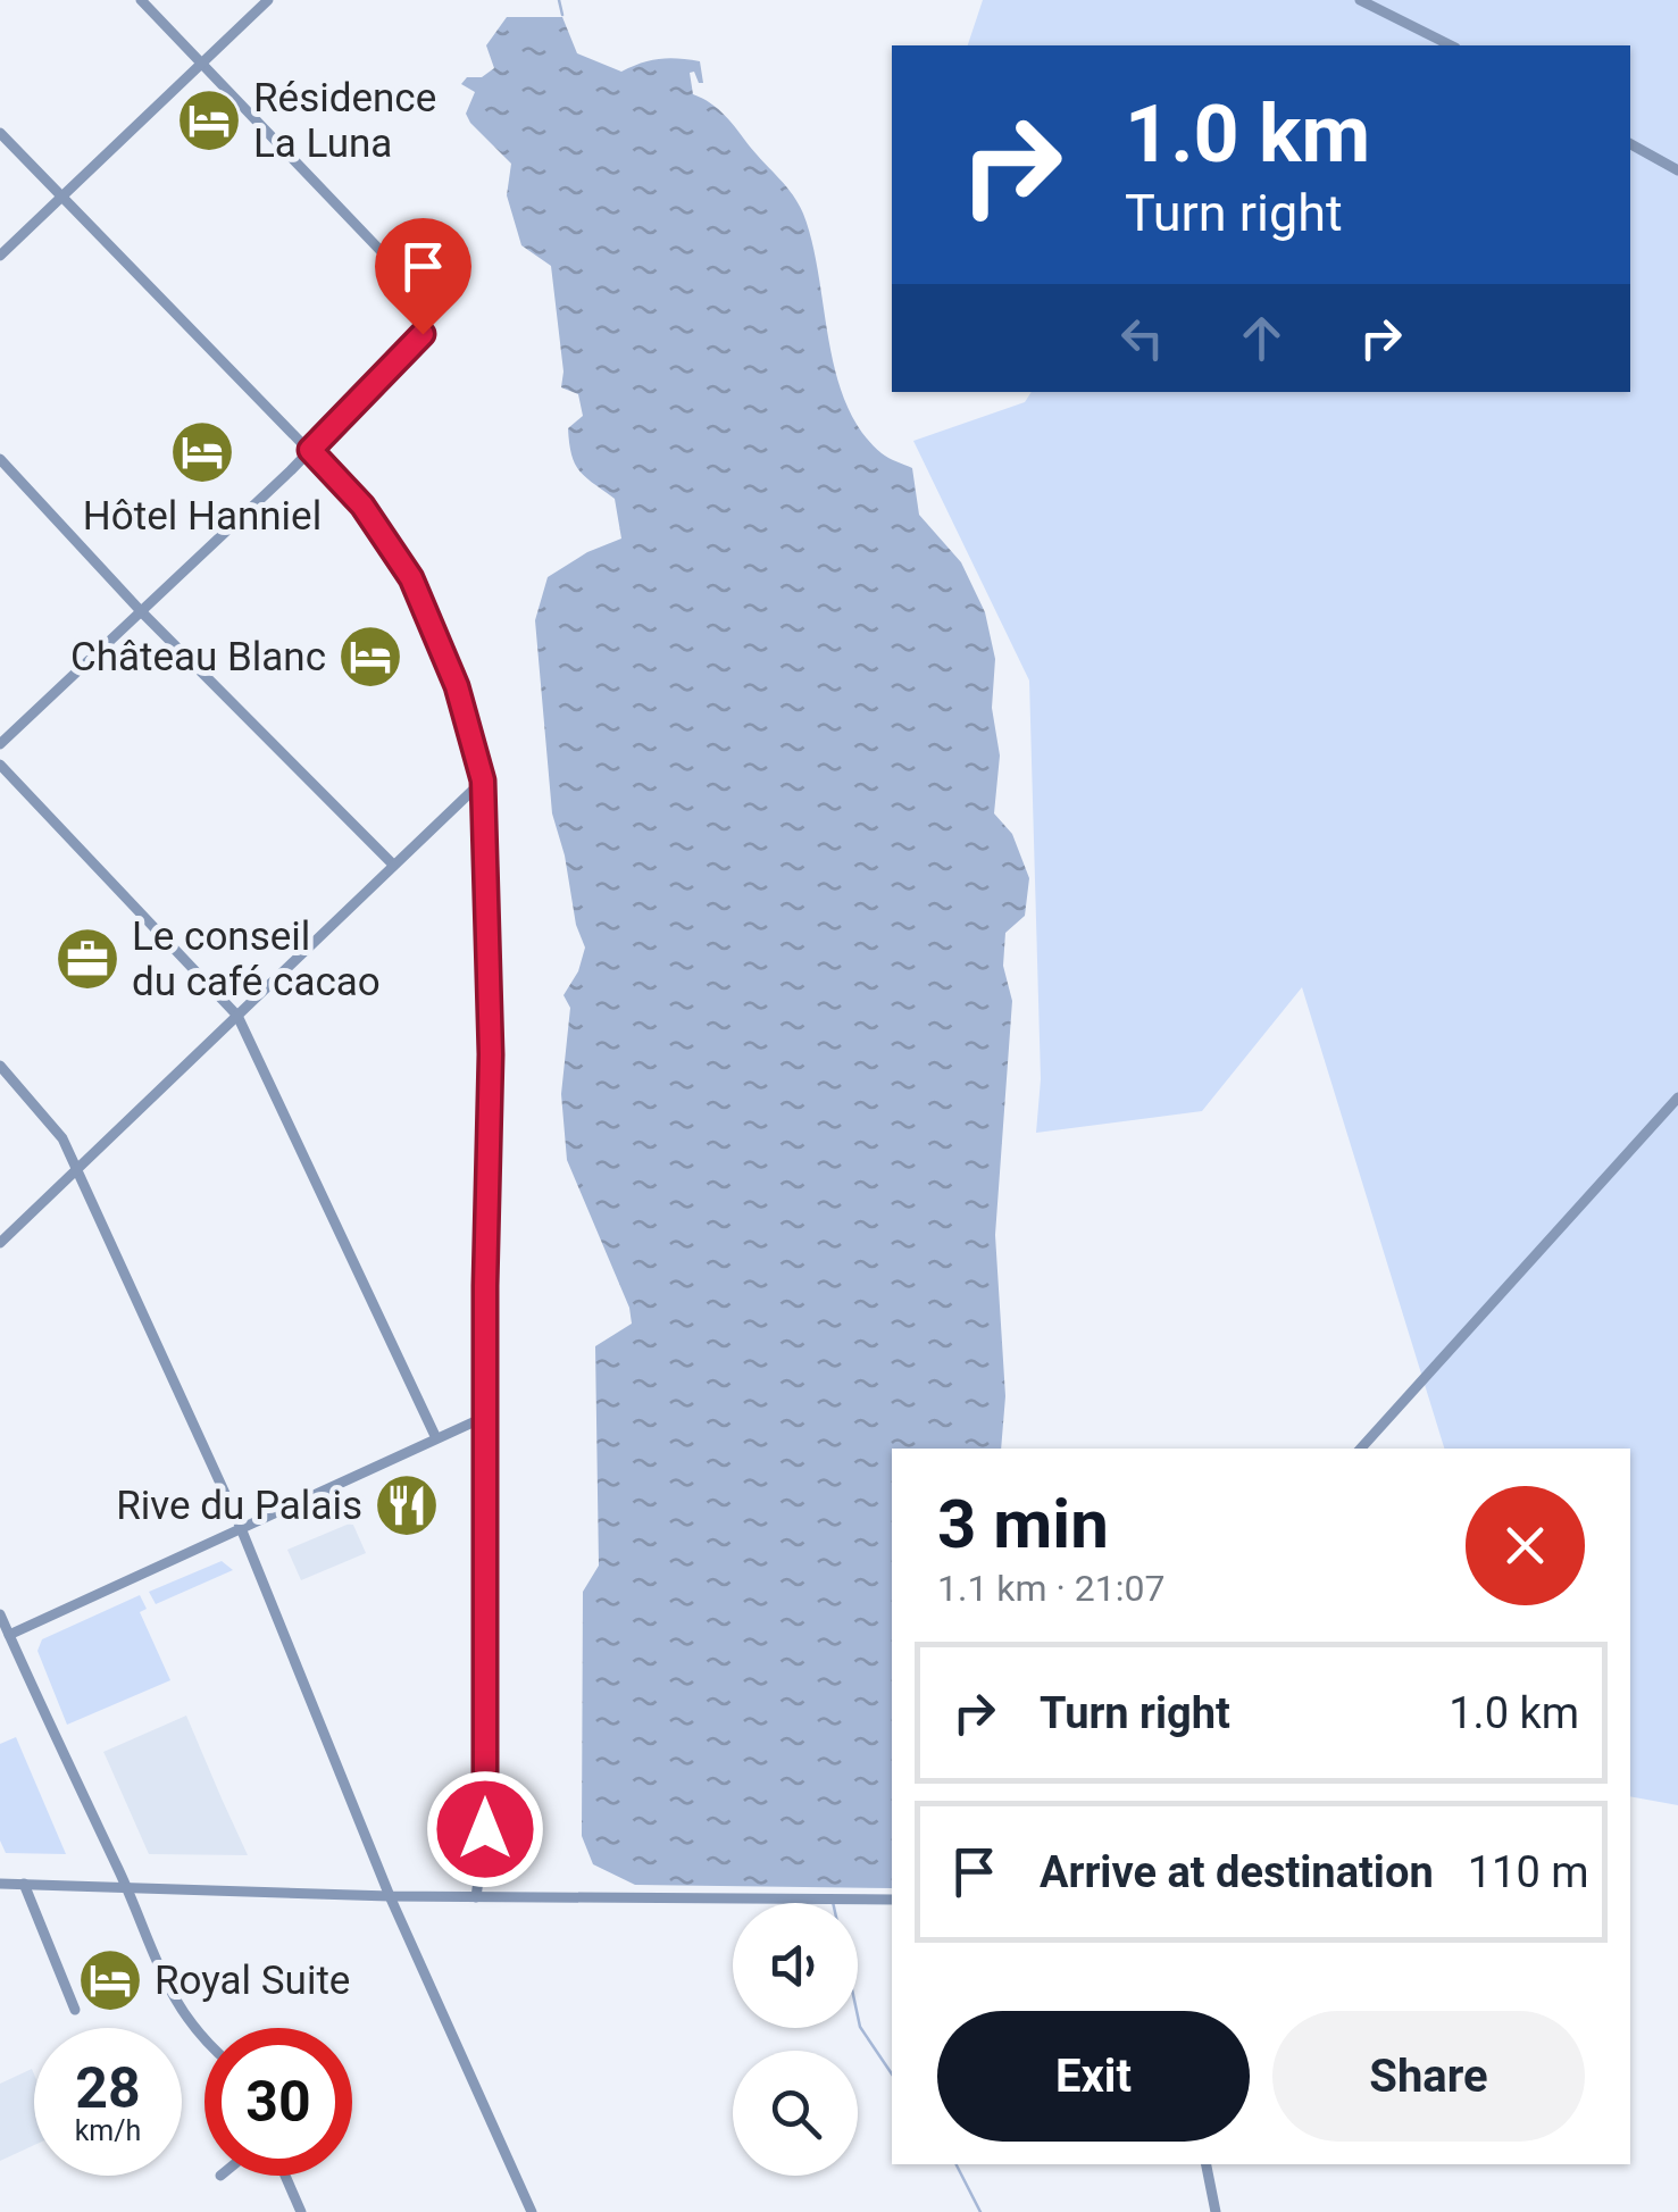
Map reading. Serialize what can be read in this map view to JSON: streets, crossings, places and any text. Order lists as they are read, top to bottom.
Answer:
{
  "places": {
    "hotel": [
      "Résidence La Luna",
      "Hôtel Hanniel",
      "Château Blanc",
      "Royal Suite"
    ],
    "office": ["Le conseil du café cacao"],
    "restaurant": ["Rive du Palais"]
  },
  "page": {
    "turn": ["1.0 km", "Turn right"],
    "heading": ["3 min", "1.1 km · 21:07"],
    "list": [
      {
        "name": "Turn right",
        "value": "1.0 km"
      },
      {
        "name": "Arrive at destination",
        "value": "110 m"
      }
    ],
    "buttons": ["Exit", "Share"],
    "speed": "28 km/h",
    "limit": "30"
  }
}
